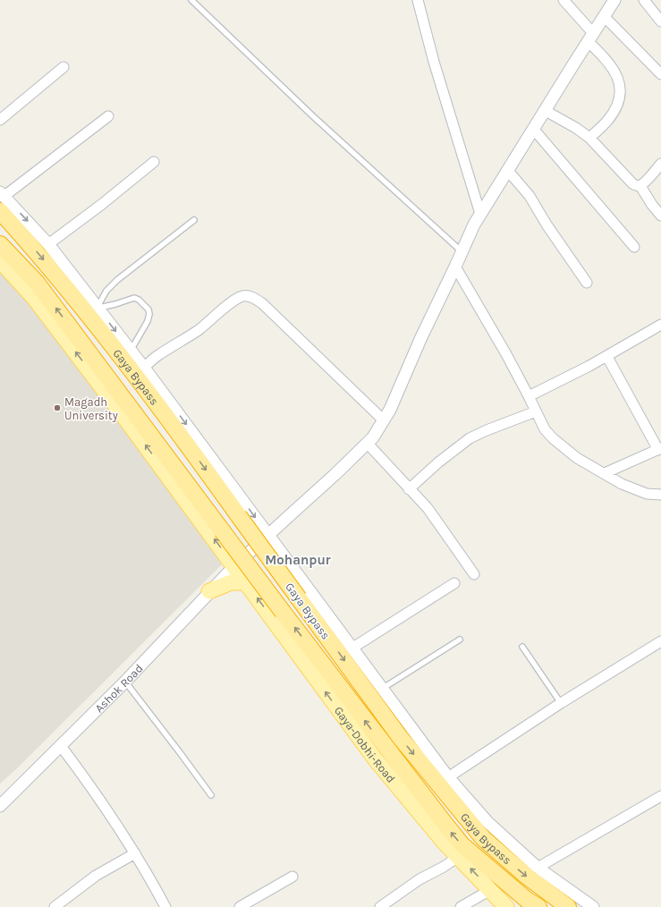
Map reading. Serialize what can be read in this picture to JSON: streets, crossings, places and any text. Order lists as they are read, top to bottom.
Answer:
{
  "streets": {
    "highway": ["Gaya Bypass"],
    "main road": ["Gaya-Dobhi-Road"],
    "street": ["Ashok Road"]
  },
  "one_way": ["Gaya-Dobhi-Road"],
  "districts": ["Mohanpur"],
  "places": ["Magadh University"]
}
